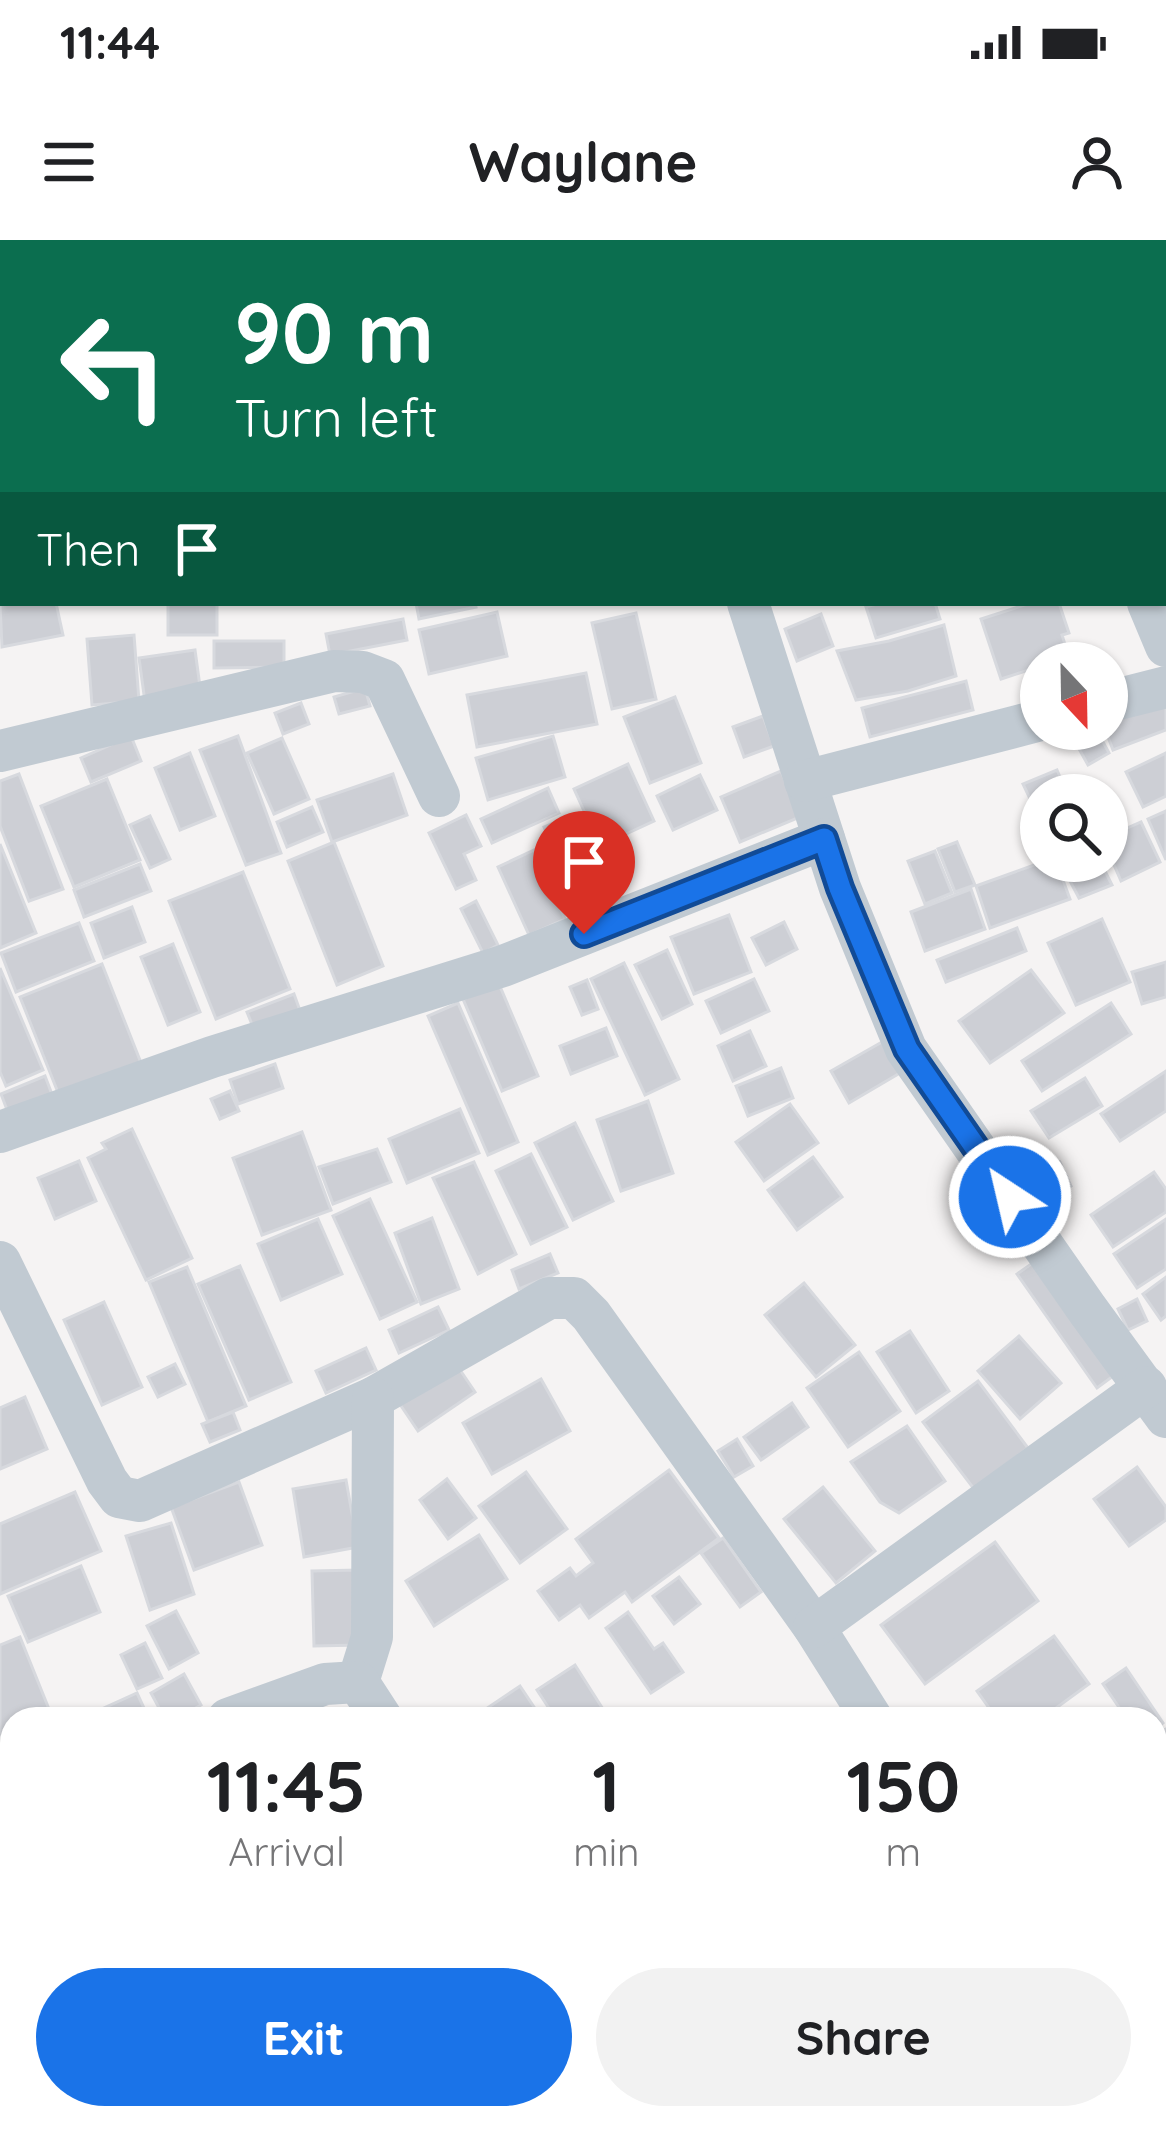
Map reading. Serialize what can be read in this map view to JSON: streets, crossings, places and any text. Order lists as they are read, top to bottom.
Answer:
{
  "north": "bottom",
  "page": {
    "status": "11:44",
    "header": "Waylane",
    "turn": ["90 m", "Turn left"],
    "then": "Then",
    "eta": [
      "11:45",
      "Arrival",
      "1",
      "min",
      "150",
      "m"
    ],
    "buttons": ["Exit", "Share"]
  }
}
